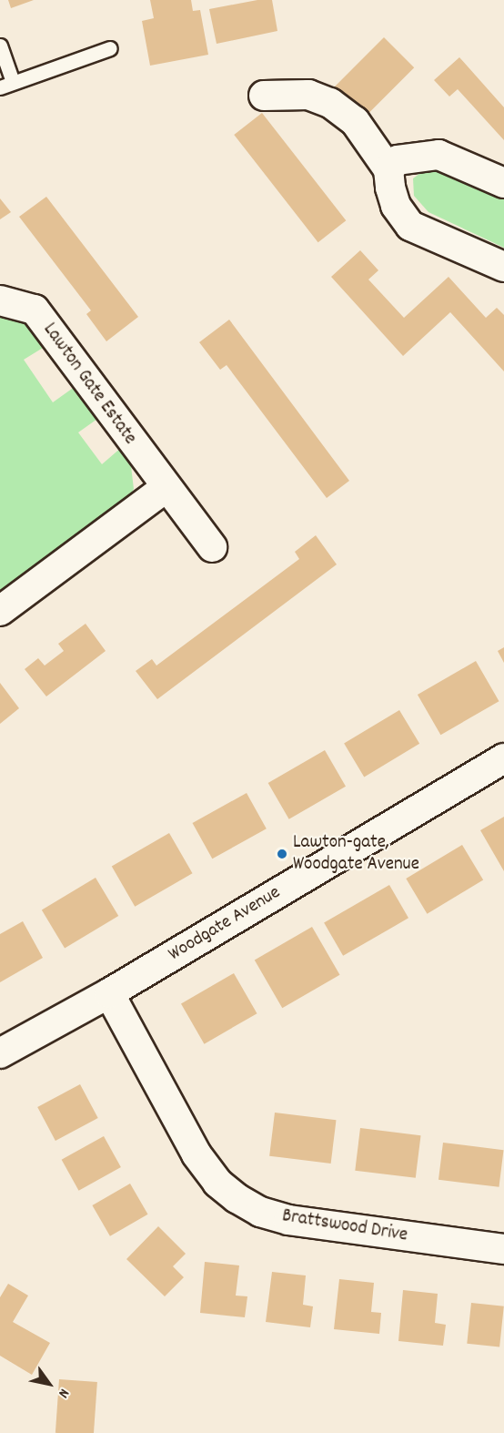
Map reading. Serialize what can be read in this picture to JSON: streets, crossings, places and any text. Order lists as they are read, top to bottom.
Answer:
{
  "streets": {
    "street": ["Lawton Gate Estate", "Woodgate Avenue", "Brattswood Drive"]
  },
  "crossings": [
    ["Woodgate Avenue", "Brattswood Drive"]
  ],
  "places": ["Lawton-gate, Woodgate Avenue"],
  "north": "bottom right"
}
